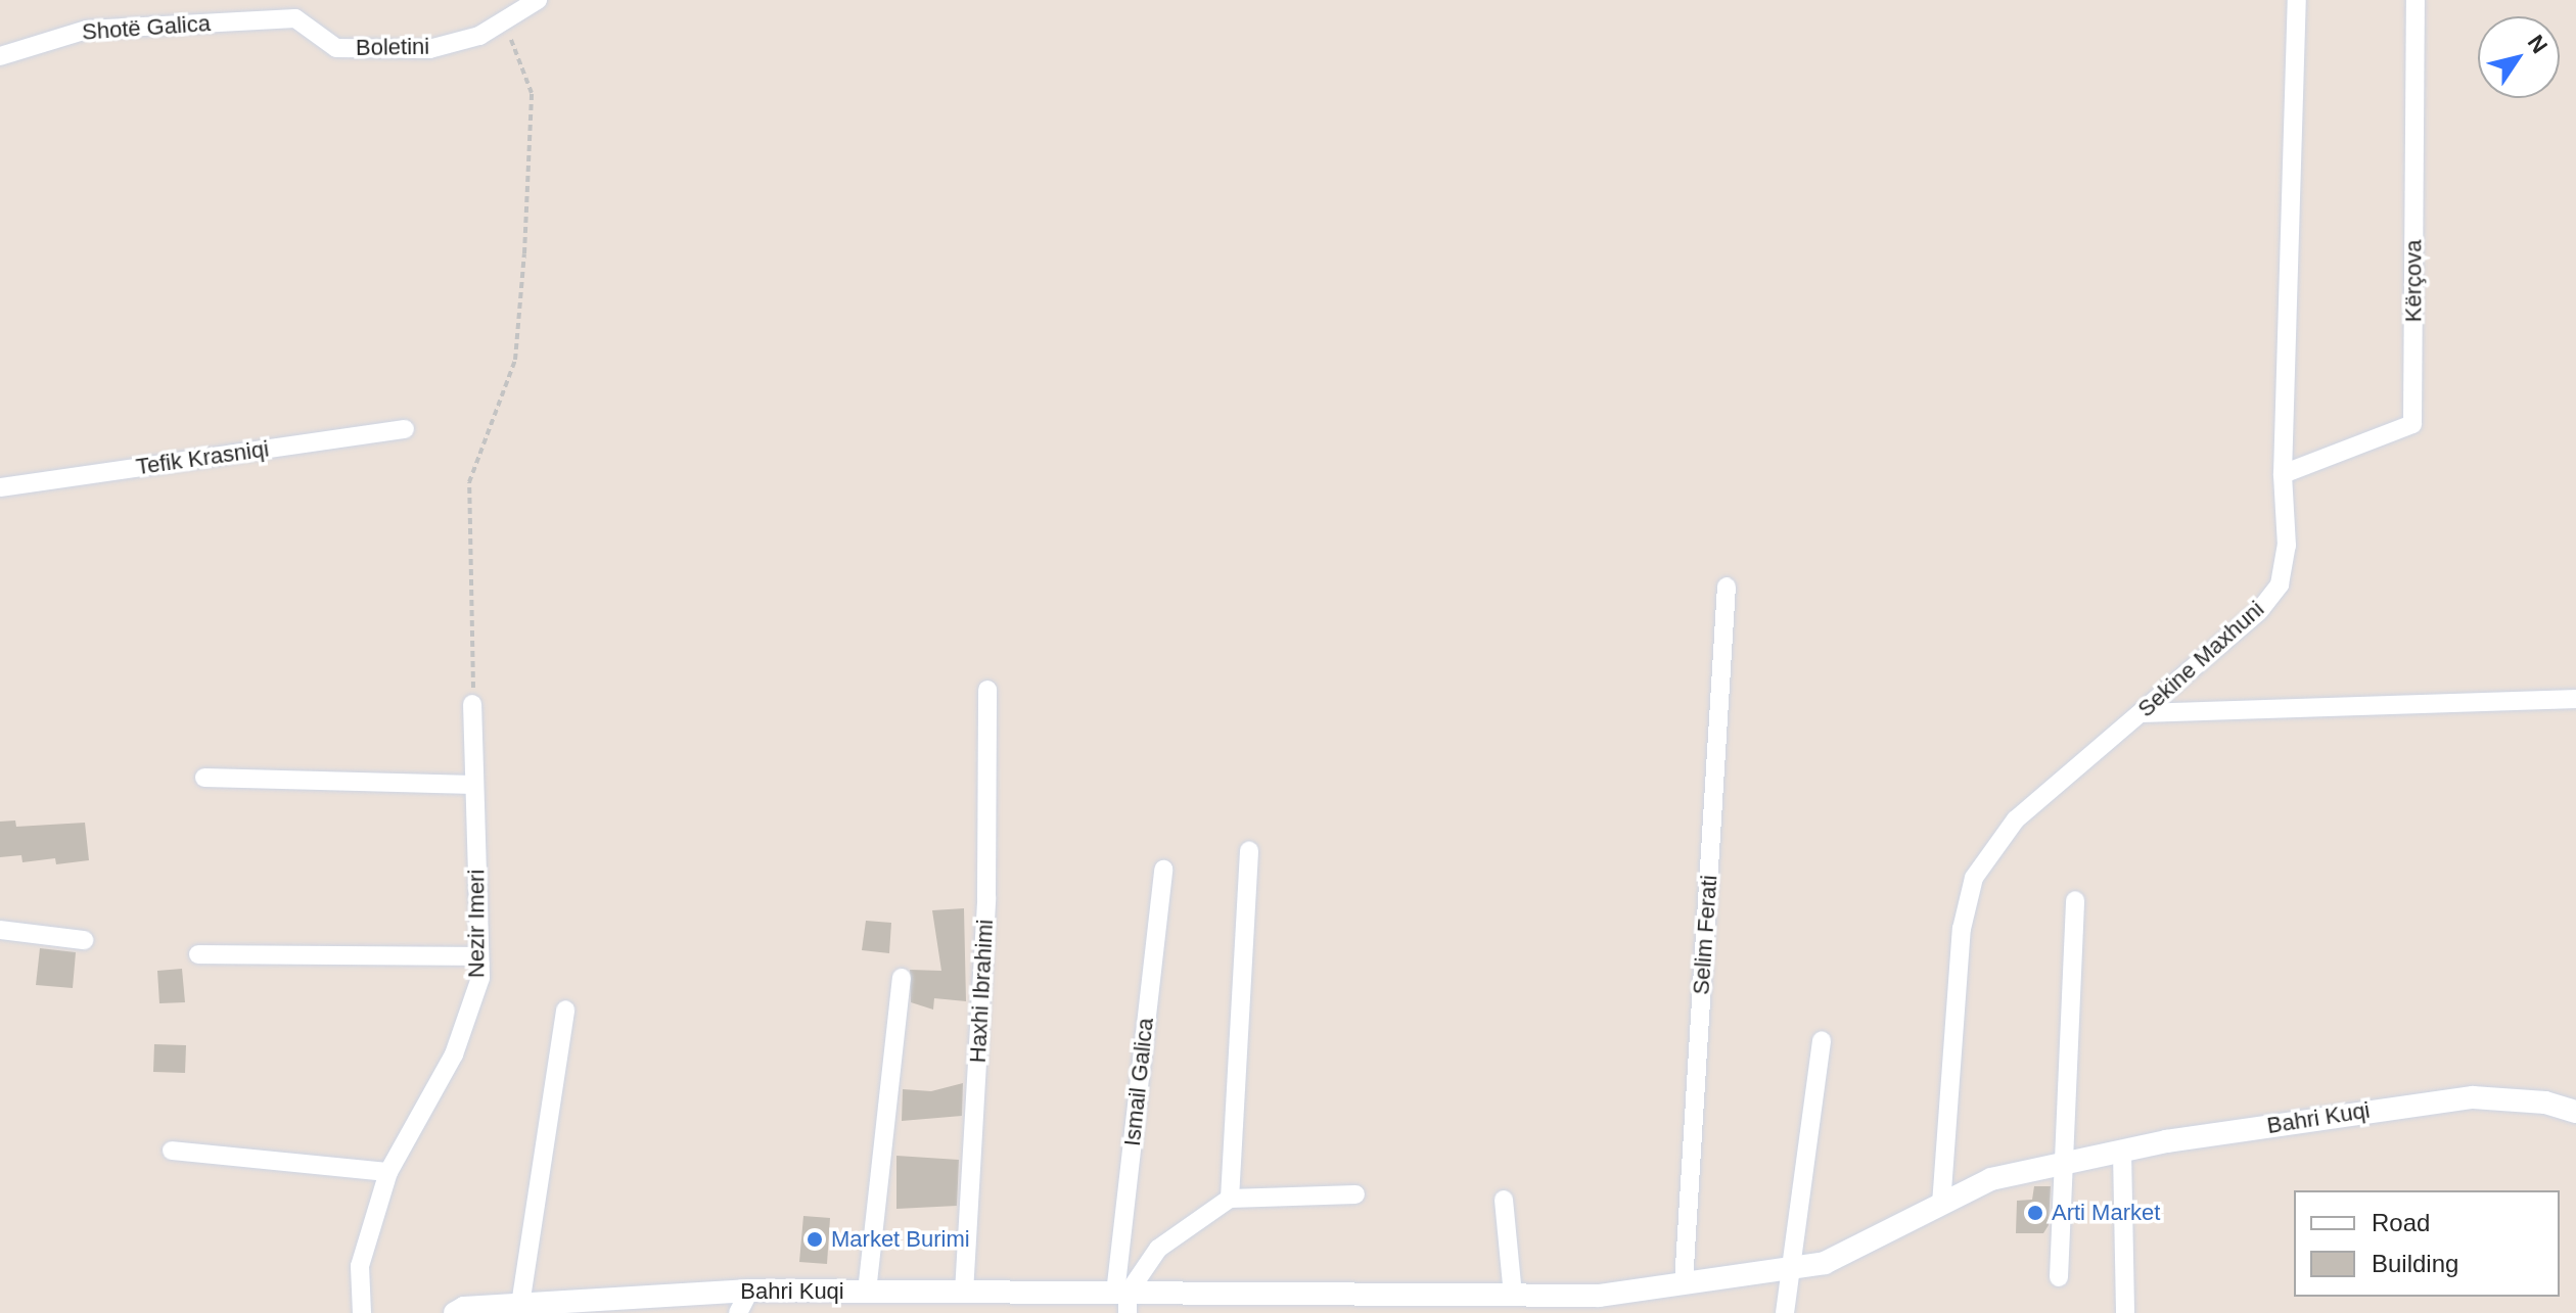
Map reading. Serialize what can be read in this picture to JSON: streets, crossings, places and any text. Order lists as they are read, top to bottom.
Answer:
{
  "streets": {
    "street": [
      "Shotë Galica",
      "Boletini",
      "Kërçova",
      "Tefik Krasniqi",
      "Sekine Maxhuni",
      "Nezir Imeri",
      "Selim Ferati",
      "Haxhi Ibrahimi",
      "Ismail Galica",
      "Bahri Kuqi"
    ]
  },
  "crossings": [
    ["Shotë Galica", "Boletini"],
    ["Kërçova", "Sekine Maxhuni"],
    ["Sekine Maxhuni", "Bahri Kuqi"],
    ["Selim Ferati", "Bahri Kuqi"],
    ["Haxhi Ibrahimi", "Bahri Kuqi"],
    ["Ismail Galica", "Bahri Kuqi"]
  ],
  "places": ["Arti Market", "Market Burimi"],
  "legend": ["Road", "Building"],
  "north": "top right"
}
